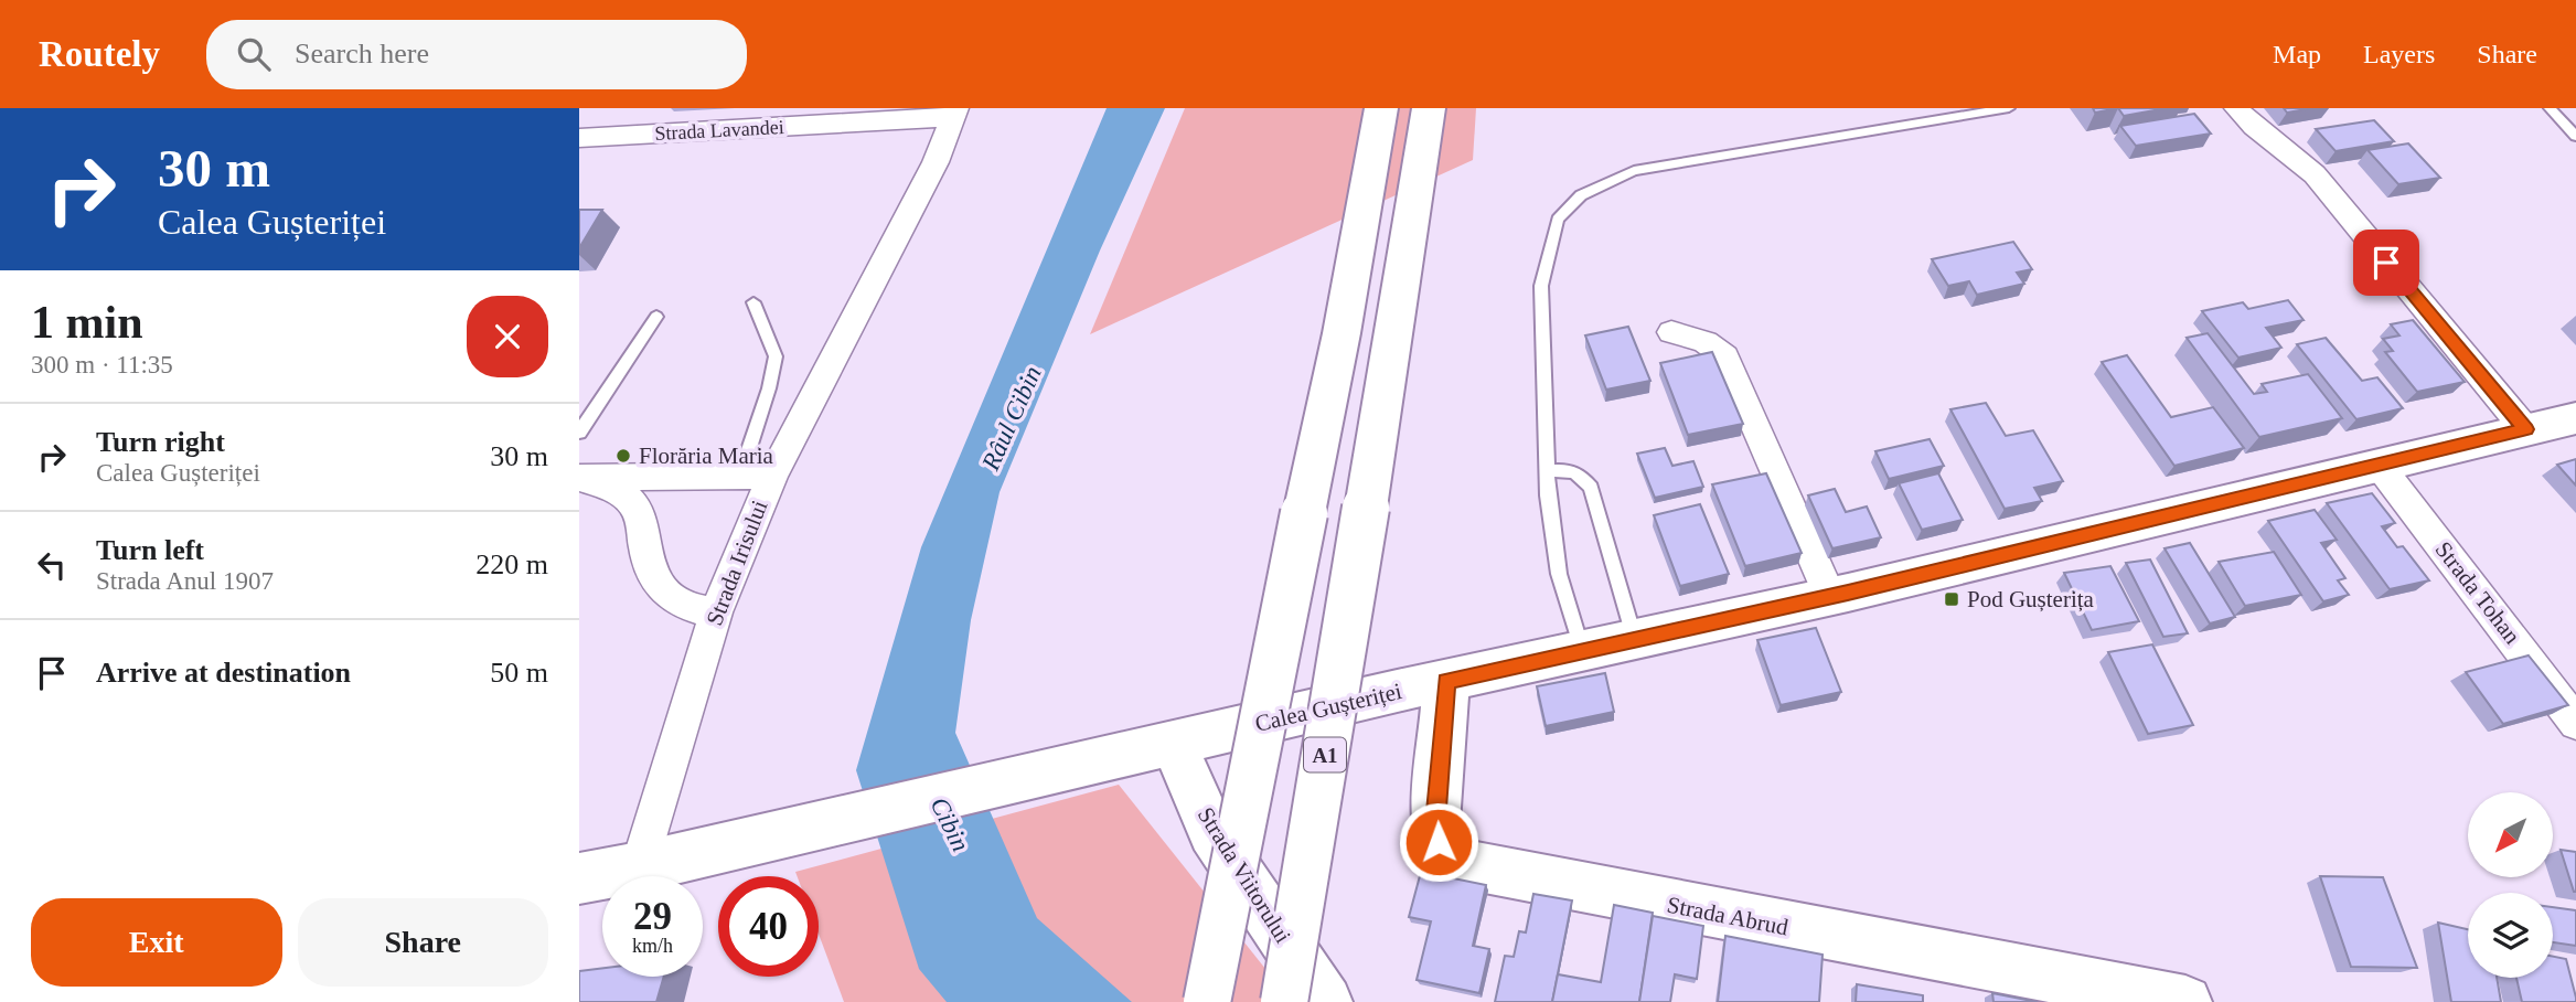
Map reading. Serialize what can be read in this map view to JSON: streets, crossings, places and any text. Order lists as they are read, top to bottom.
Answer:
{
  "streets": {
    "main road": [
      "Calea Gușteriței",
      "A1",
      "Strada Viitorului",
      "Strada Abrud"
    ],
    "street": ["Strada Lavandei", "Strada Irisului", "Strada Tohan"]
  },
  "crossings": [
    ["Strada Lavandei", "Strada Irisului"],
    ["Strada Irisului", "Calea Gușteriței"],
    ["Strada Tohan", "Calea Gușteriței"],
    ["Calea Gușteriței", "Strada Viitorului"],
    ["Calea Gușteriței", "Strada Abrud"]
  ],
  "water": ["Râul Cibin", "Cibin"],
  "places": {
    "other": ["Florăria Maria"],
    "transit": ["Pod Gușterița"]
  },
  "north": "bottom left",
  "page": {
    "header": "Routely",
    "search": "Search here",
    "nav": ["Map", "Layers", "Share"],
    "turn": ["30 m", "Calea Gușteriței"],
    "heading": ["1 min", "300 m · 11:35"],
    "list": [
      {
        "name": "Turn right",
        "note": "Calea Gușteriței",
        "value": "30 m"
      },
      {
        "name": "Turn left",
        "note": "Strada Anul 1907",
        "value": "220 m"
      },
      {
        "name": "Arrive at destination",
        "value": "50 m"
      }
    ],
    "speed": "29 km/h",
    "limit": "40",
    "buttons": ["Exit", "Share"]
  }
}
